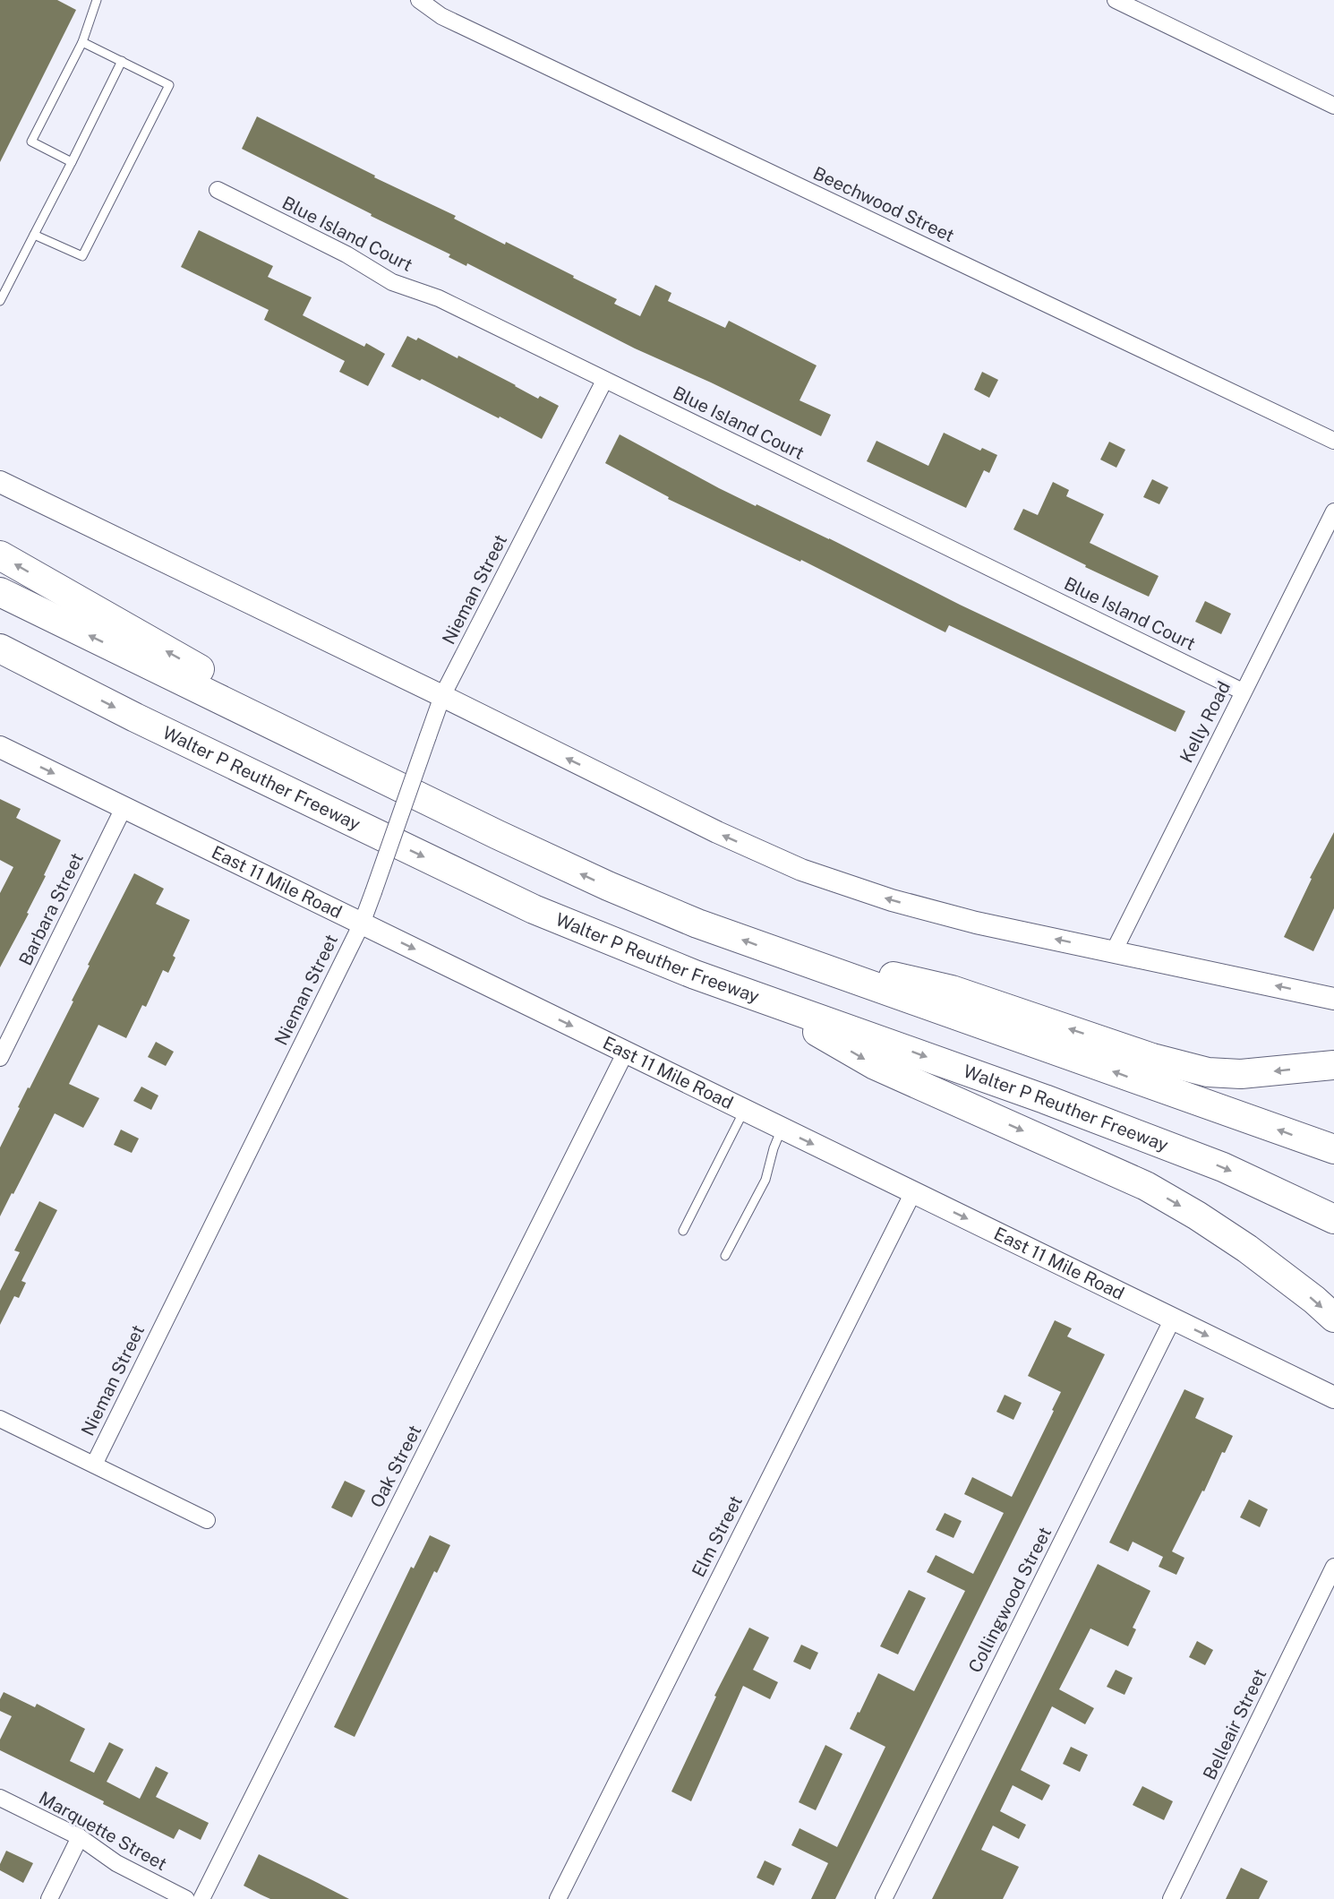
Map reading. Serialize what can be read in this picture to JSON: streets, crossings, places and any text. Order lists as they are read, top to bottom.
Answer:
{
  "streets": {
    "highway": ["Walter P Reuther Freeway"],
    "main road": ["East 11 Mile Road"],
    "street": [
      "Beechwood Street",
      "Blue Island Court",
      "Nieman Street",
      "Kelly Road",
      "Barbara Street",
      "Oak Street",
      "Elm Street",
      "Collingwood Street",
      "Belleair Street",
      "Marquette Street"
    ]
  },
  "crossings": [
    ["Blue Island Court", "Nieman Street"],
    ["Blue Island Court", "Kelly Road"],
    ["Nieman Street", "East 11 Mile Road"],
    ["East 11 Mile Road", "Barbara Street"],
    ["East 11 Mile Road", "Oak Street"],
    ["East 11 Mile Road", "Elm Street"],
    ["East 11 Mile Road", "Collingwood Street"]
  ],
  "one_way": ["East 11 Mile Road"]
}
